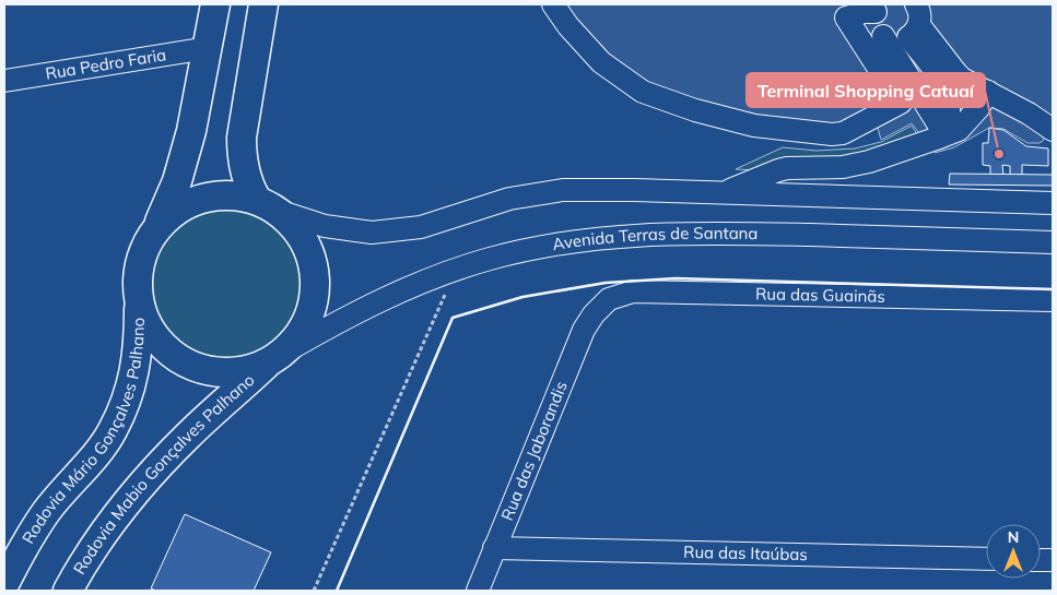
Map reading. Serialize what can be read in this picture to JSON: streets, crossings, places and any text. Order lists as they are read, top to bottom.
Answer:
{
  "streets": {
    "main road": ["Rodovia Mário Gonçalves Palhano", "Rodovia Mabio Gonçalves Palhano"],
    "street": [
      "Rua Pedro Faria",
      "Avenida Terras de Santana",
      "Rua das Guainãs",
      "Rua das Jaborandis",
      "Rua das Itaúbas"
    ]
  },
  "crossings": [
    ["Avenida Terras de Santana", "Rodovia Mário Gonçalves Palhano"],
    ["Avenida Terras de Santana", "Rodovia Mabio Gonçalves Palhano"],
    ["Rua das Guainãs", "Rua das Jaborandis"],
    ["Rodovia Mário Gonçalves Palhano", "Rodovia Mabio Gonçalves Palhano"],
    ["Rua das Jaborandis", "Rua das Itaúbas"]
  ],
  "places": ["Terminal Shopping Catuaí"],
  "north": "top"
}
